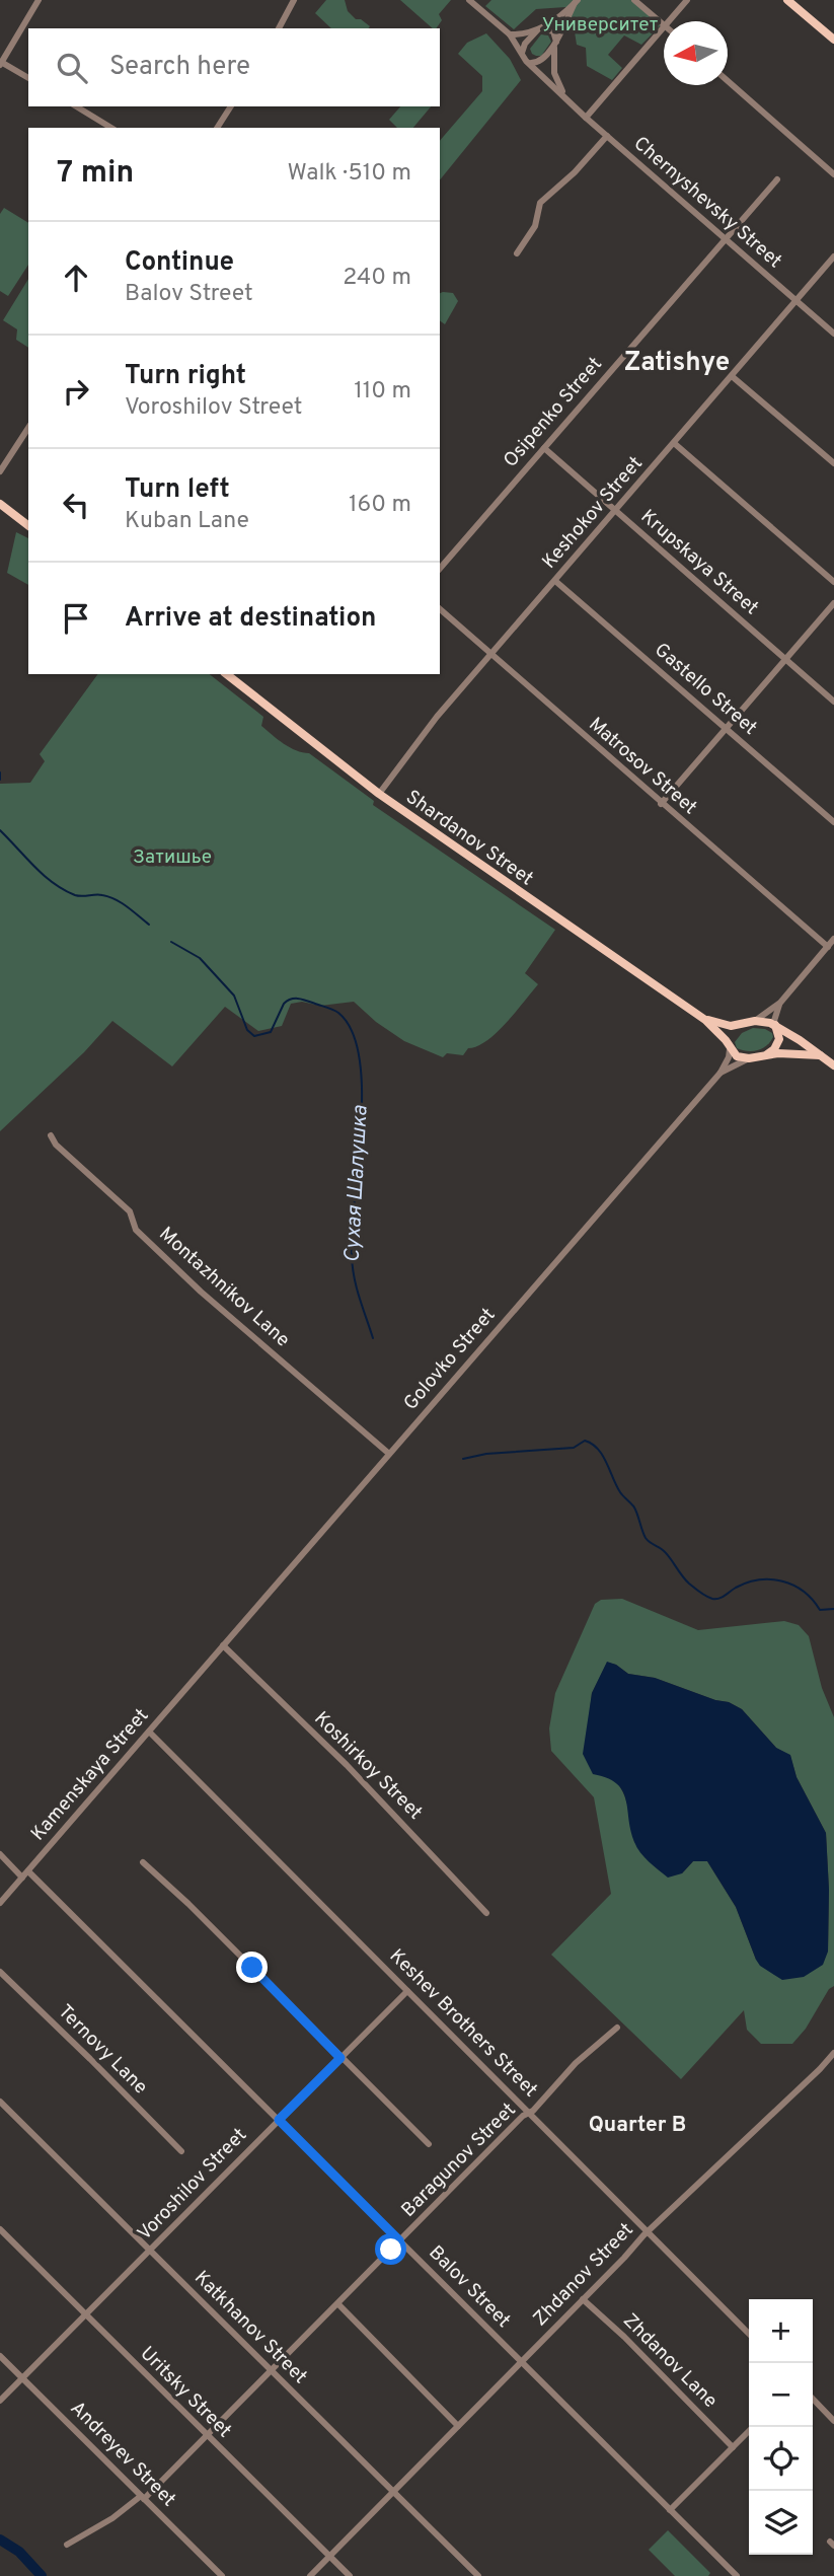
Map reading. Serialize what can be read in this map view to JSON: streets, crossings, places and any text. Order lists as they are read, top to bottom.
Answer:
{
  "streets": {
    "main road": ["Shardanov Street"],
    "street": [
      "Chernyshevsky Street",
      "Osipenko Street",
      "Keshokov Street",
      "Krupskaya Street",
      "Gastello Street",
      "Matrosov Street",
      "Montazhnikov Lane",
      "Golovko Street",
      "Koshirkoy Street",
      "Kamenskaya Street",
      "Keshev Brothers Street",
      "Ternovy Lane",
      "Baragunov Street",
      "Voroshilov Street",
      "Zhdanov Street",
      "Balov Street",
      "Katkhanov Street",
      "Zhdanov Lane",
      "Uritsky Street",
      "Andreyev Street"
    ]
  },
  "crossings": [
    ["Chernyshevsky Street", "Osipenko Street"],
    ["Chernyshevsky Street", "Keshokov Street"],
    ["Osipenko Street", "Krupskaya Street"],
    ["Keshokov Street", "Krupskaya Street"],
    ["Keshokov Street", "Gastello Street"],
    ["Keshokov Street", "Matrosov Street"],
    ["Keshokov Street", "Shardanov Street"],
    ["Montazhnikov Lane", "Golovko Street"],
    ["Golovko Street", "Koshirkoy Street"],
    ["Golovko Street", "Kamenskaya Street"],
    ["Kamenskaya Street", "Keshev Brothers Street"],
    ["Kamenskaya Street", "Balov Street"],
    ["Keshev Brothers Street", "Baragunov Street"],
    ["Keshev Brothers Street", "Voroshilov Street"],
    ["Keshev Brothers Street", "Zhdanov Street"],
    ["Baragunov Street", "Balov Street"],
    ["Baragunov Street", "Katkhanov Street"],
    ["Baragunov Street", "Uritsky Street"],
    ["Baragunov Street", "Andreyev Street"],
    ["Voroshilov Street", "Balov Street"],
    ["Voroshilov Street", "Katkhanov Street"],
    ["Voroshilov Street", "Uritsky Street"],
    ["Voroshilov Street", "Andreyev Street"],
    ["Zhdanov Street", "Balov Street"],
    ["Zhdanov Street", "Katkhanov Street"],
    ["Zhdanov Street", "Zhdanov Lane"],
    ["Zhdanov Street", "Uritsky Street"]
  ],
  "districts": ["Zatishye", "Quarter B"],
  "water": ["Сухая Шалушка"],
  "parks": ["Университет", "Затишье"],
  "north": "left",
  "page": {
    "search": "Search here",
    "heading": ["7 min", "Walk · 510 m"],
    "list": [
      ["Continue", "Balov Street", "240 m"],
      ["Turn right", "Voroshilov Street", "110 m"],
      ["Turn left", "Kuban Lane", "160 m"],
      "Arrive at destination"
    ],
    "map_buttons": ["+", "−"]
  }
}
